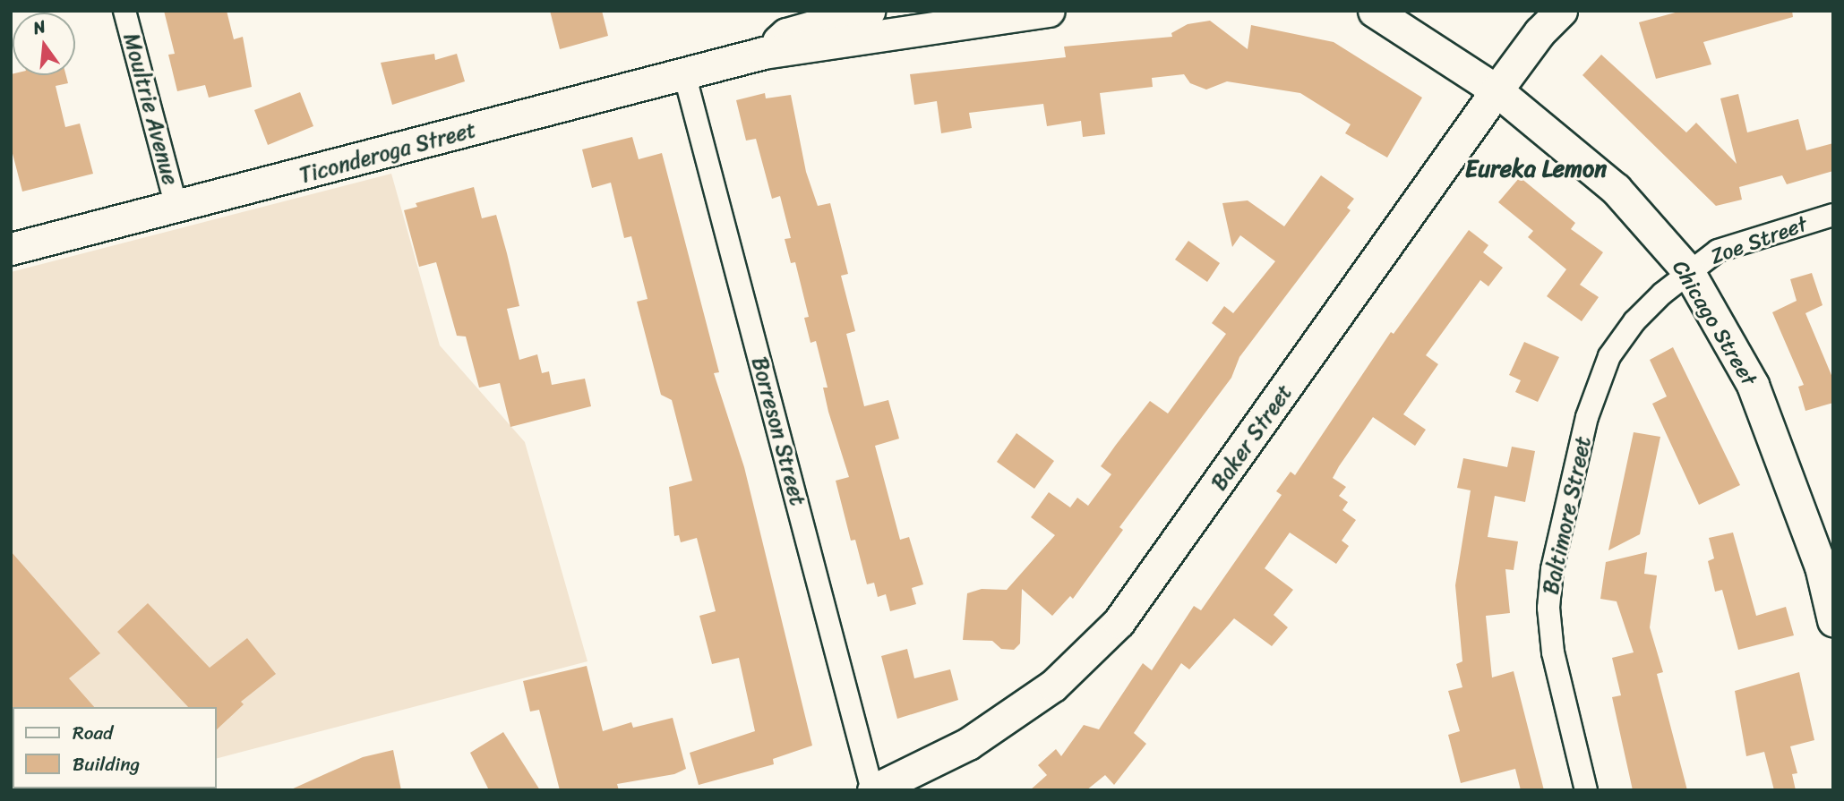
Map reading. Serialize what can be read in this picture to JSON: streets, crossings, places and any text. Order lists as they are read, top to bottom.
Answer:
{
  "streets": {
    "street": [
      "Moultrie Avenue",
      "Ticonderoga Street",
      "Zoe Street",
      "Chicago Street",
      "Borreson Street",
      "Baker Street",
      "Baltimore Street"
    ]
  },
  "crossings": [
    ["Moultrie Avenue", "Ticonderoga Street"],
    ["Ticonderoga Street", "Borreson Street"],
    ["Zoe Street", "Chicago Street"],
    ["Zoe Street", "Baltimore Street"],
    ["Chicago Street", "Baker Street"],
    ["Chicago Street", "Baltimore Street"],
    ["Borreson Street", "Baker Street"]
  ],
  "districts": ["Eureka Lemon"],
  "legend": ["Road", "Building"],
  "north": "top"
}
